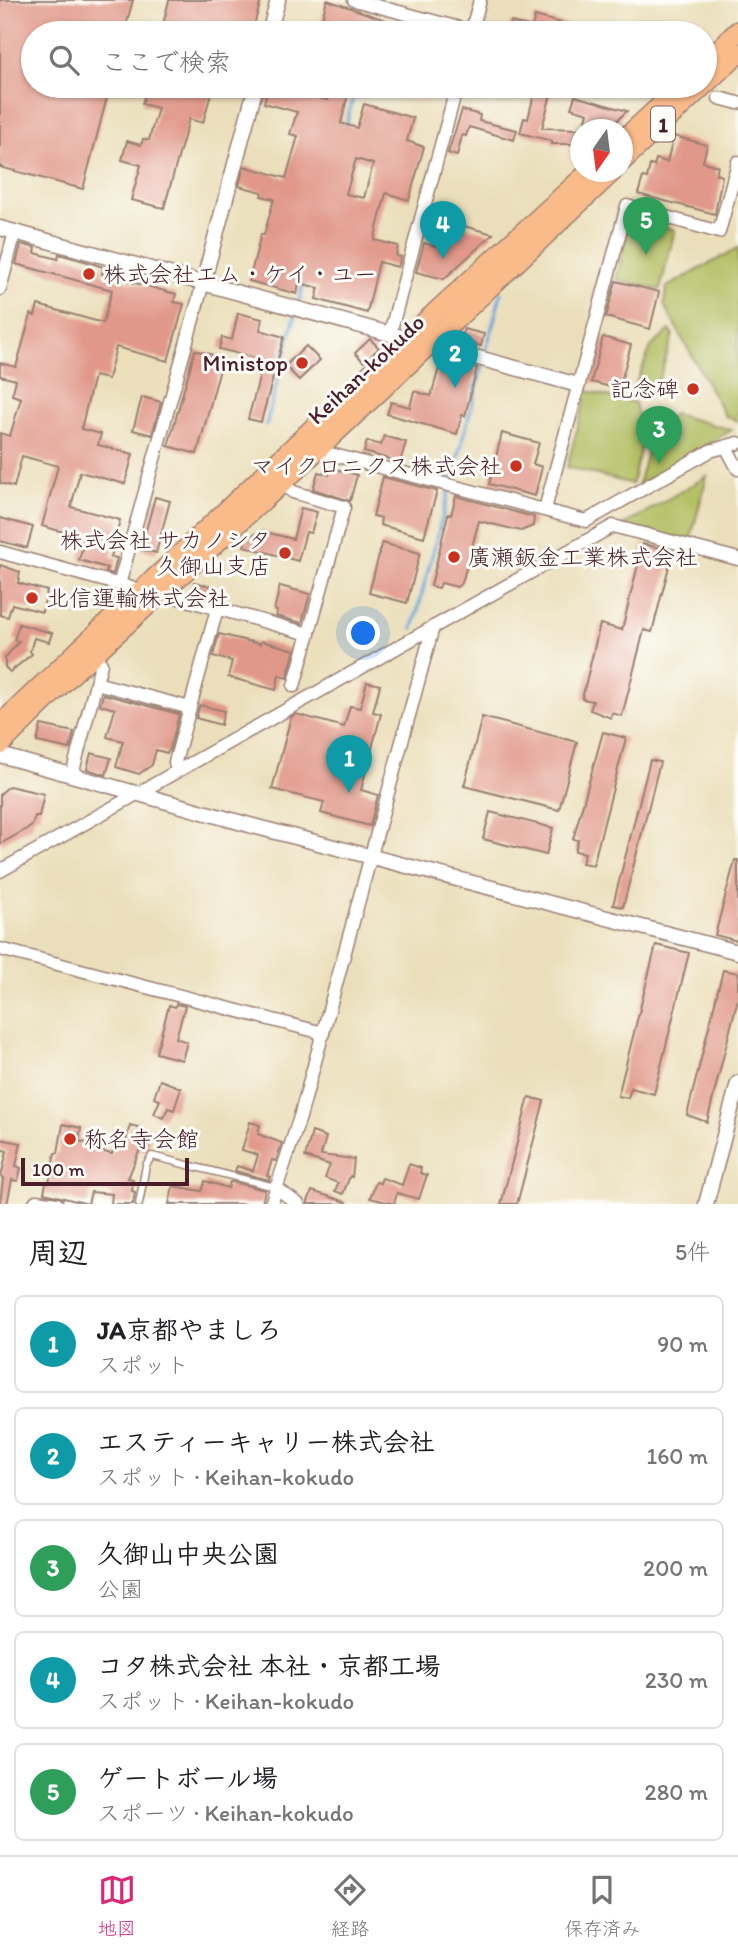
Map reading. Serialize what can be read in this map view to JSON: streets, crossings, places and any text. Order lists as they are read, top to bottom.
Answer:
{
  "streets": {
    "highway": ["1", "Keihan-kokudo"]
  },
  "places": [
    "株式会社エム・ケイ・ユー",
    "Ministop",
    "記念碑",
    "マイクロニクス株式会社",
    "株式会社 サカノシタ 久御山支店",
    "廣瀬鈑金工業株式会社",
    "北信運輸株式会社",
    "称名寺会館"
  ],
  "scale_bar": "100 m",
  "north": "bottom",
  "page": {
    "search": "ここで検索",
    "pins": [
      "5",
      "4",
      "2",
      "3",
      "1"
    ],
    "scale": "100 m",
    "heading": ["周辺", "5件"],
    "list": [
      {
        "mark": "1",
        "name": "JA京都やましろ",
        "note": "スポット",
        "value": "90 m"
      },
      {
        "mark": "2",
        "name": "エスティーキャリー株式会社",
        "note": "スポット · Keihan-kokudo",
        "value": "160 m"
      },
      {
        "mark": "3",
        "name": "久御山中央公園",
        "note": "公園",
        "value": "200 m"
      },
      {
        "mark": "4",
        "name": "コタ株式会社 本社・京都工場",
        "note": "スポット · Keihan-kokudo",
        "value": "230 m"
      },
      {
        "mark": "5",
        "name": "ゲートボール場",
        "note": "スポーツ · Keihan-kokudo",
        "value": "280 m"
      }
    ],
    "nav": ["地図", "経路", "保存済み"]
  }
}
